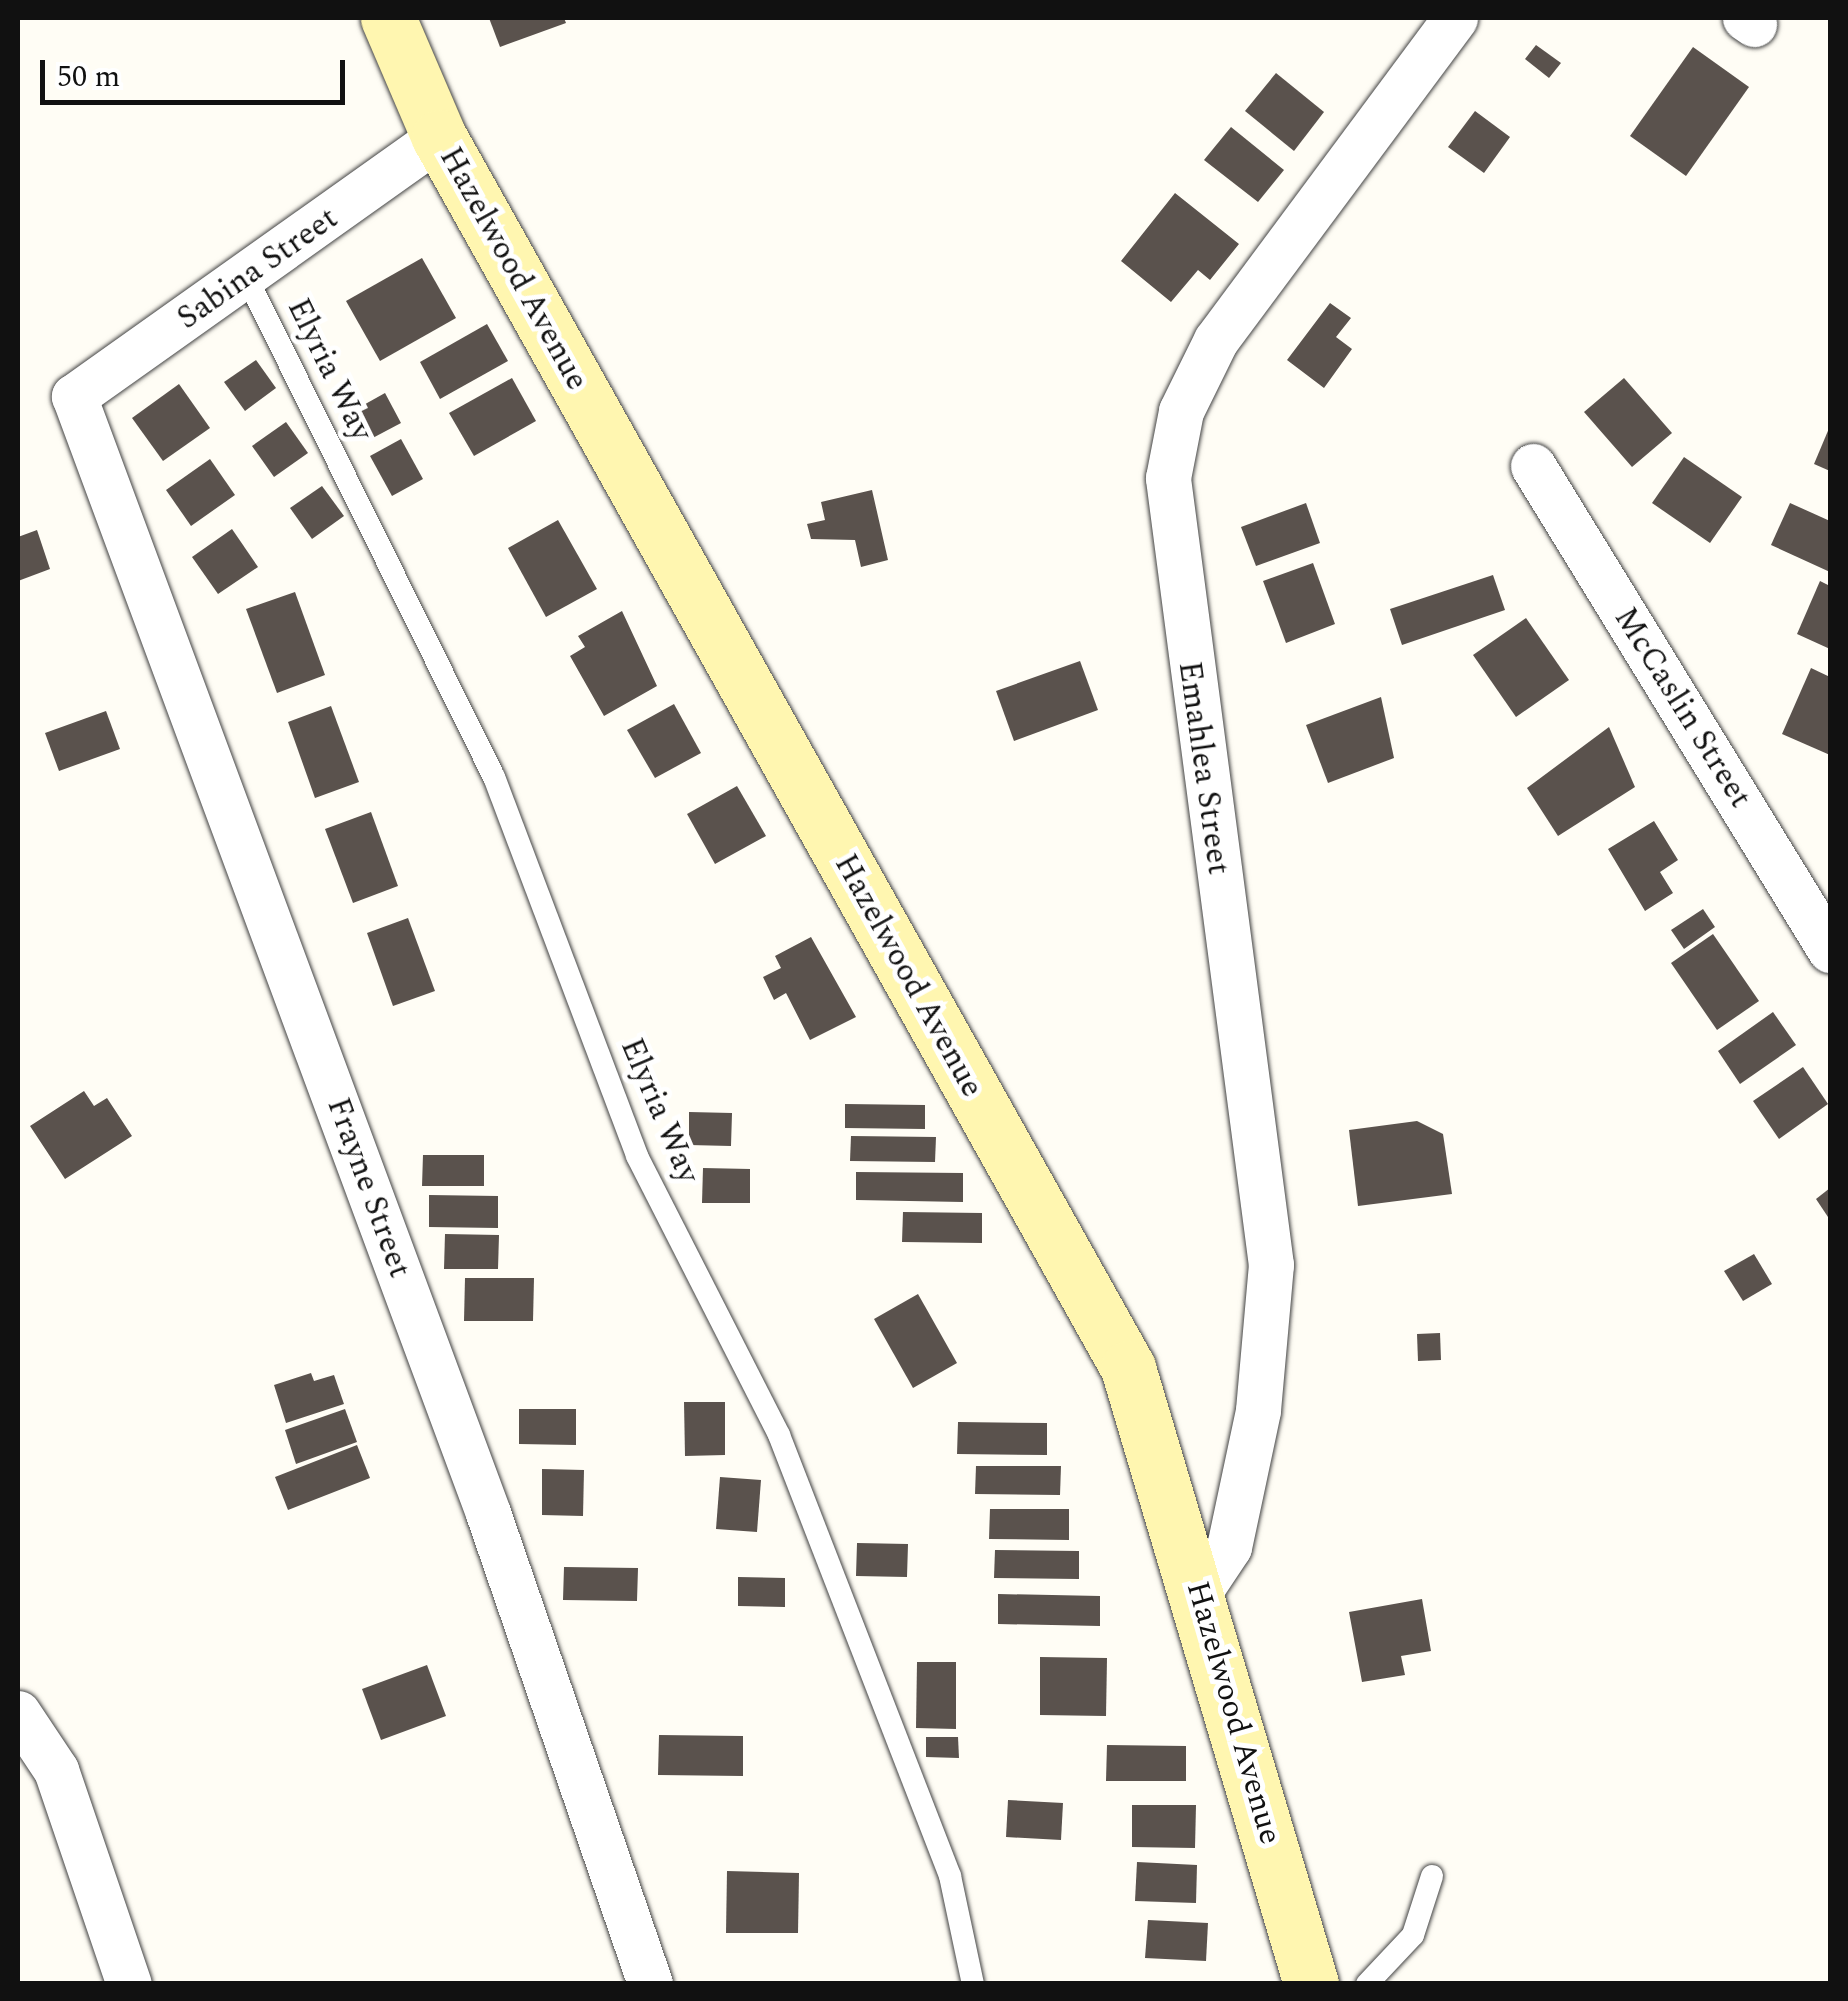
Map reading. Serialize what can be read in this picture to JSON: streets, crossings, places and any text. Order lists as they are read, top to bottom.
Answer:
{
  "streets": {
    "main road": ["Hazelwood Avenue"],
    "street": [
      "Sabina Street",
      "McCaslin Street",
      "Emahlea Street",
      "Frayne Street"
    ],
    "lane": ["Elyria Way"]
  },
  "crossings": [
    ["Sabina Street", "Hazelwood Avenue"],
    ["Sabina Street", "Elyria Way"],
    ["Sabina Street", "Frayne Street"],
    ["Hazelwood Avenue", "Emahlea Street"]
  ],
  "scale_bar": "50 m"
}
